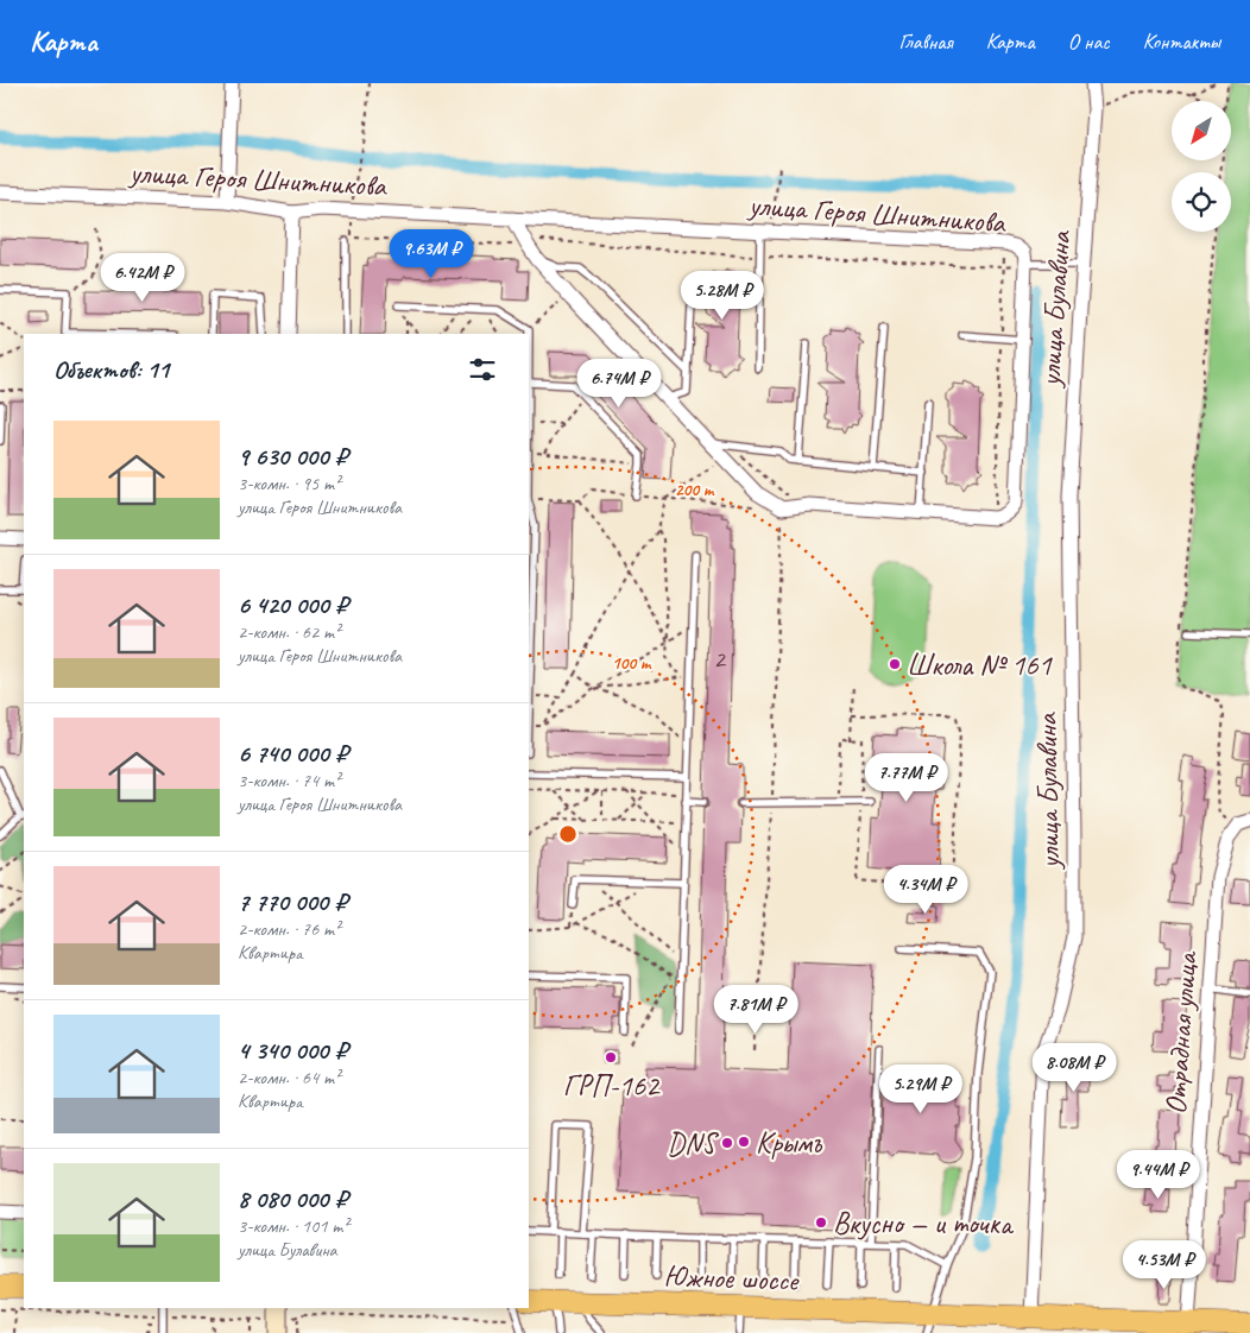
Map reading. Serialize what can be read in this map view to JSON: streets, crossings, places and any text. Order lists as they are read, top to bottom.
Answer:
{
  "streets": {
    "main road": ["Южное шоссе"],
    "street": ["улица Героя Шнитникова", "улица Булавина", "Отрадная улица"]
  },
  "crossings": [
    ["улица Булавина", "Южное шоссе"],
    ["Отрадная улица", "Южное шоссе"]
  ],
  "places": [
    "Школа № 161",
    "ГРП-162",
    "Крымъ",
    "DNS",
    "Вкусно — и точка"
  ],
  "house_numbers": ["2"],
  "north": "bottom left",
  "page": {
    "header": "Карта",
    "nav": [
      "Главная",
      "Карта",
      "О нас",
      "Контакты"
    ],
    "price": [
      "9.63M ₽",
      "6.42M ₽",
      "5.28M ₽",
      "6.74M ₽",
      "7.77M ₽",
      "4.34M ₽",
      "7.81M ₽",
      "8.08M ₽",
      "5.29M ₽",
      "9.44M ₽",
      "4.53M ₽"
    ],
    "heading": "Объектов: 11",
    "list": [
      {
        "name": "9 630 000 ₽",
        "note": "3-комн. · 95 m² · улица Героя Шнитникова"
      },
      {
        "name": "6 420 000 ₽",
        "note": "2-комн. · 62 m² · улица Героя Шнитникова"
      },
      {
        "name": "6 740 000 ₽",
        "note": "3-комн. · 74 m² · улица Героя Шнитникова"
      },
      {
        "name": "7 770 000 ₽",
        "note": "2-комн. · 76 m² · Квартира"
      },
      {
        "name": "4 340 000 ₽",
        "note": "2-комн. · 64 m² · Квартира"
      },
      {
        "name": "8 080 000 ₽",
        "note": "3-комн. · 101 m² · улица Булавина"
      }
    ]
  },
  "rings": ["200 m", "100 m"]
}
